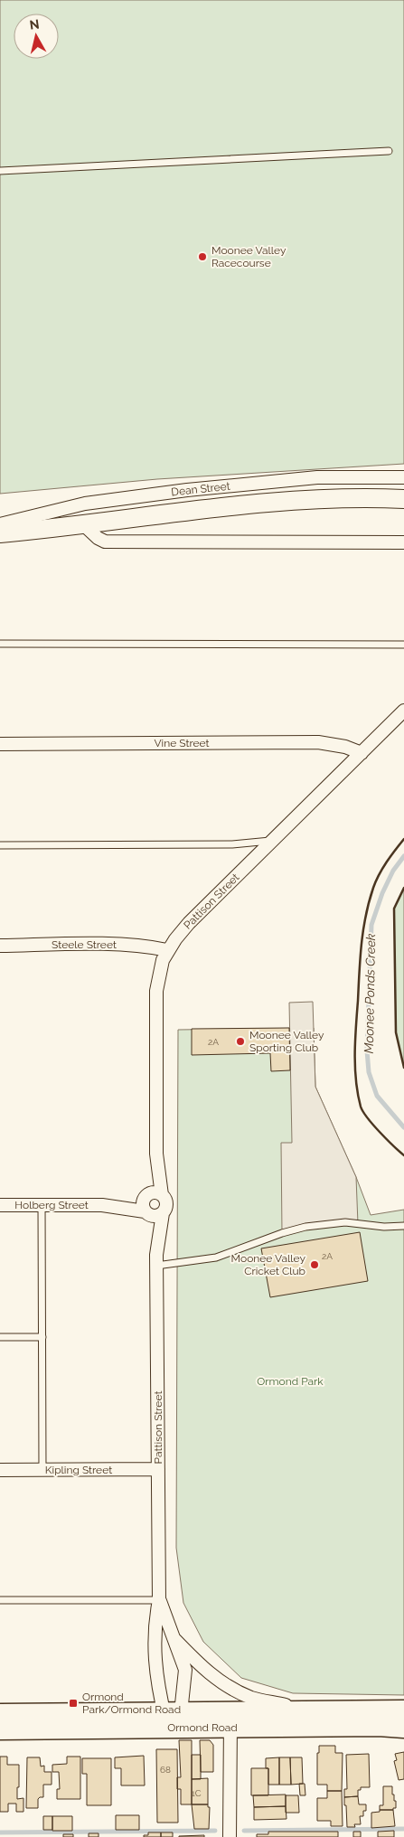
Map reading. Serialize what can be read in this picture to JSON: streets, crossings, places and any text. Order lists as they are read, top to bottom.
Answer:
{
  "streets": {
    "main road": ["Ormond Road"],
    "street": [
      "Dean Street",
      "Vine Street",
      "Pattison Street",
      "Steele Street",
      "Holberg Street",
      "Kipling Street"
    ]
  },
  "crossings": [
    ["Vine Street", "Pattison Street"],
    ["Pattison Street", "Steele Street"],
    ["Pattison Street", "Holberg Street"],
    ["Pattison Street", "Kipling Street"],
    ["Pattison Street", "Ormond Road"]
  ],
  "water": ["Moonee Ponds Creek"],
  "parks": ["Ormond Park"],
  "places": {
    "other": ["Moonee Valley Racecourse", "Moonee Valley Sporting Club", "Moonee Valley Cricket Club"],
    "transit": ["Ormond Park/Ormond Road"]
  },
  "house_numbers": [
    "2A",
    "2A",
    "68",
    "1C"
  ],
  "north": "top"
}
